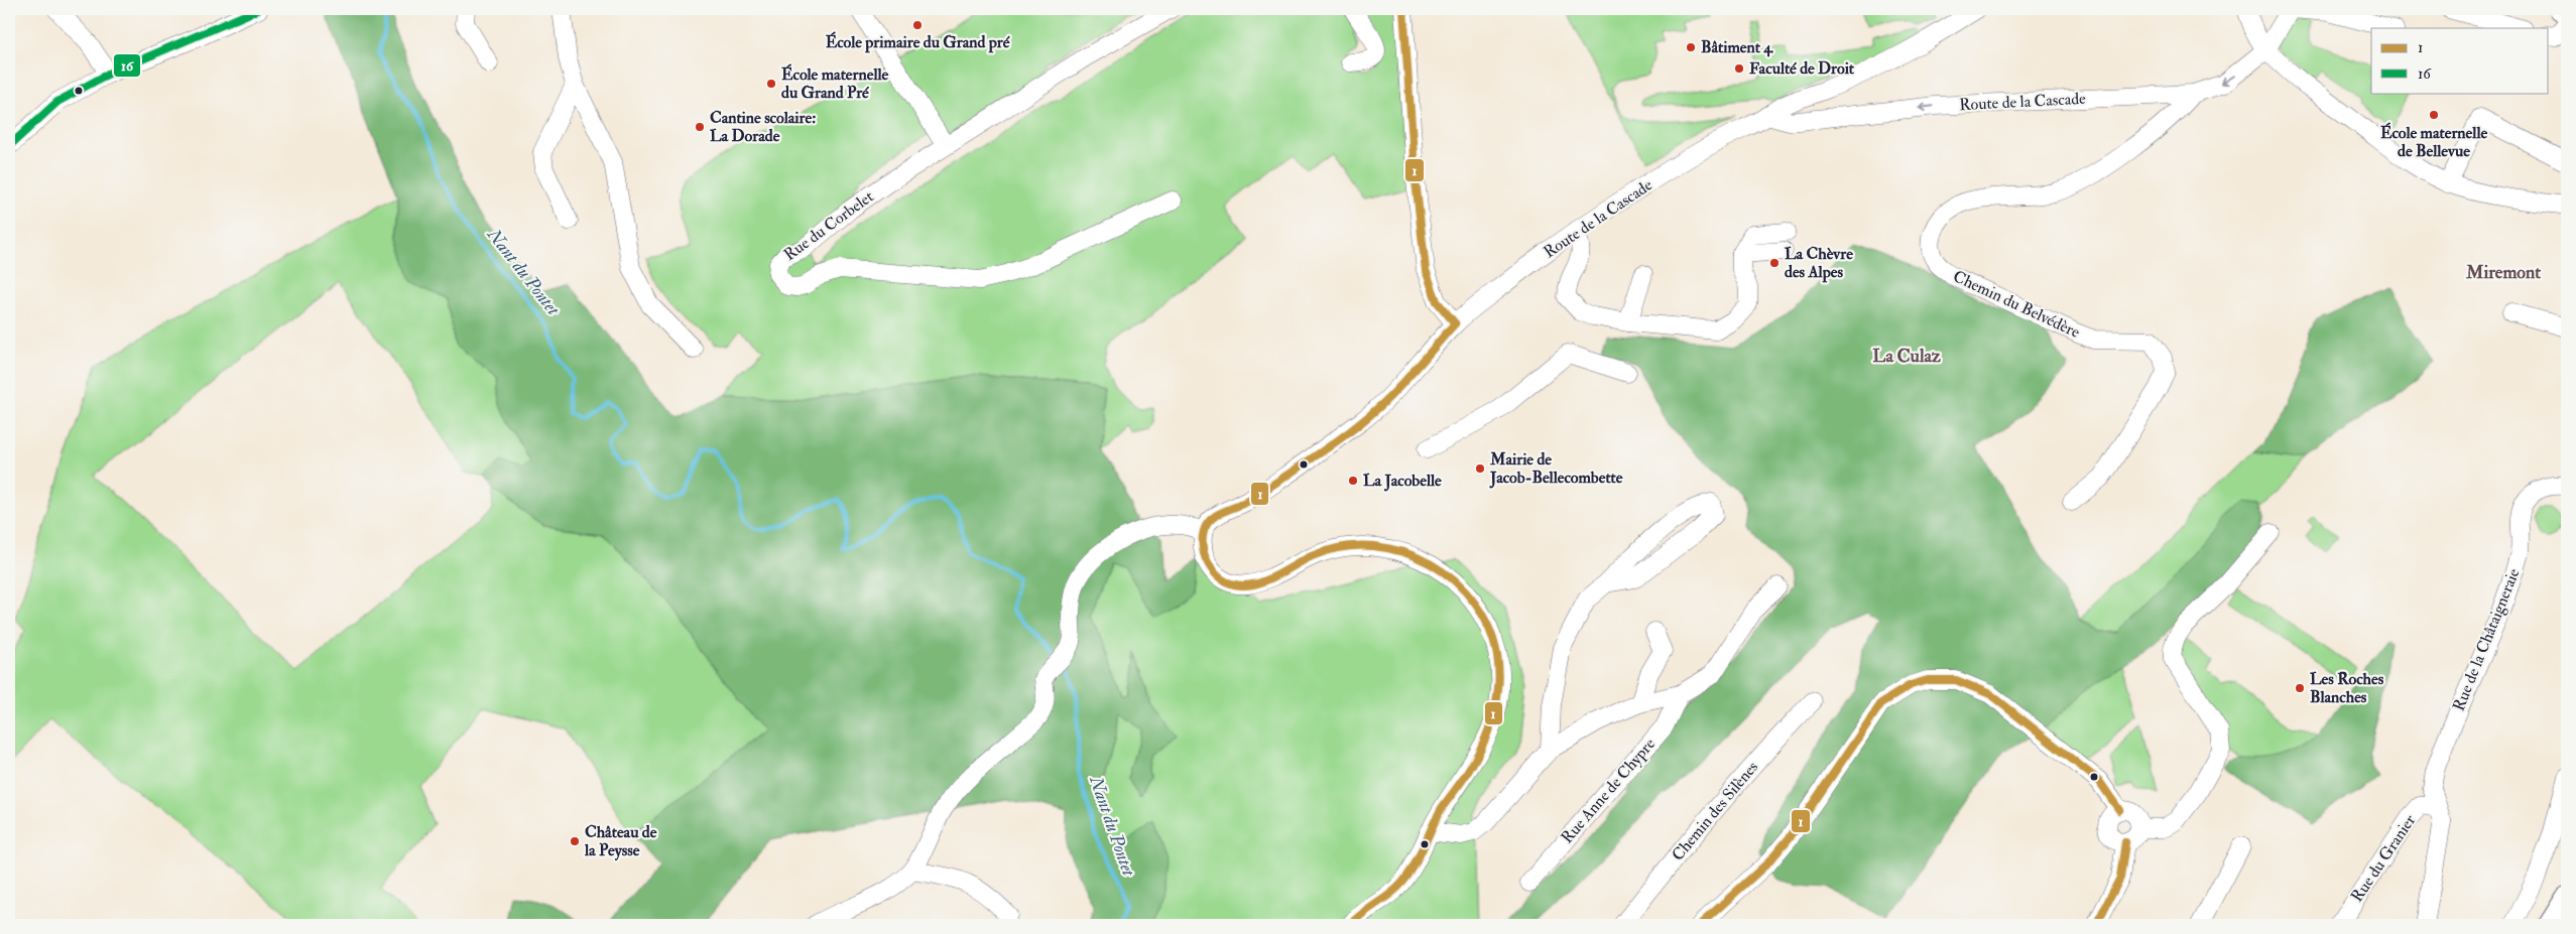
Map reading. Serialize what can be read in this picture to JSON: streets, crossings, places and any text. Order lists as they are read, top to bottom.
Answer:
{
  "streets": {
    "street": [
      "Route de la Cascade",
      "Rue du Corbelet",
      "Chemin du Belvédère",
      "Rue de la Châtaigneraie",
      "Rue Anne de Chypre",
      "Chemin des Silènes",
      "Rue du Granier"
    ]
  },
  "crossings": [
    ["Route de la Cascade", "Chemin du Belvédère"],
    ["Rue de la Châtaigneraie", "Rue du Granier"]
  ],
  "districts": ["Miremont", "La Culaz"],
  "water": ["Nant du Pontet"],
  "places": [
    "École primaire du Grand pré",
    "Bâtiment 4",
    "Faculté de Droit",
    "École maternelle du Grand Pré",
    "École maternelle de Bellevue",
    "Cantine scolaire: La Dorade",
    "La Chèvre des Alpes",
    "Mairie de Jacob-Bellecombette",
    "La Jacobelle",
    "Les Roches Blanches",
    "Château de la Peysse"
  ],
  "lines": ["transit line 1", "transit line 16"],
  "legend": ["1", "16"]
}
